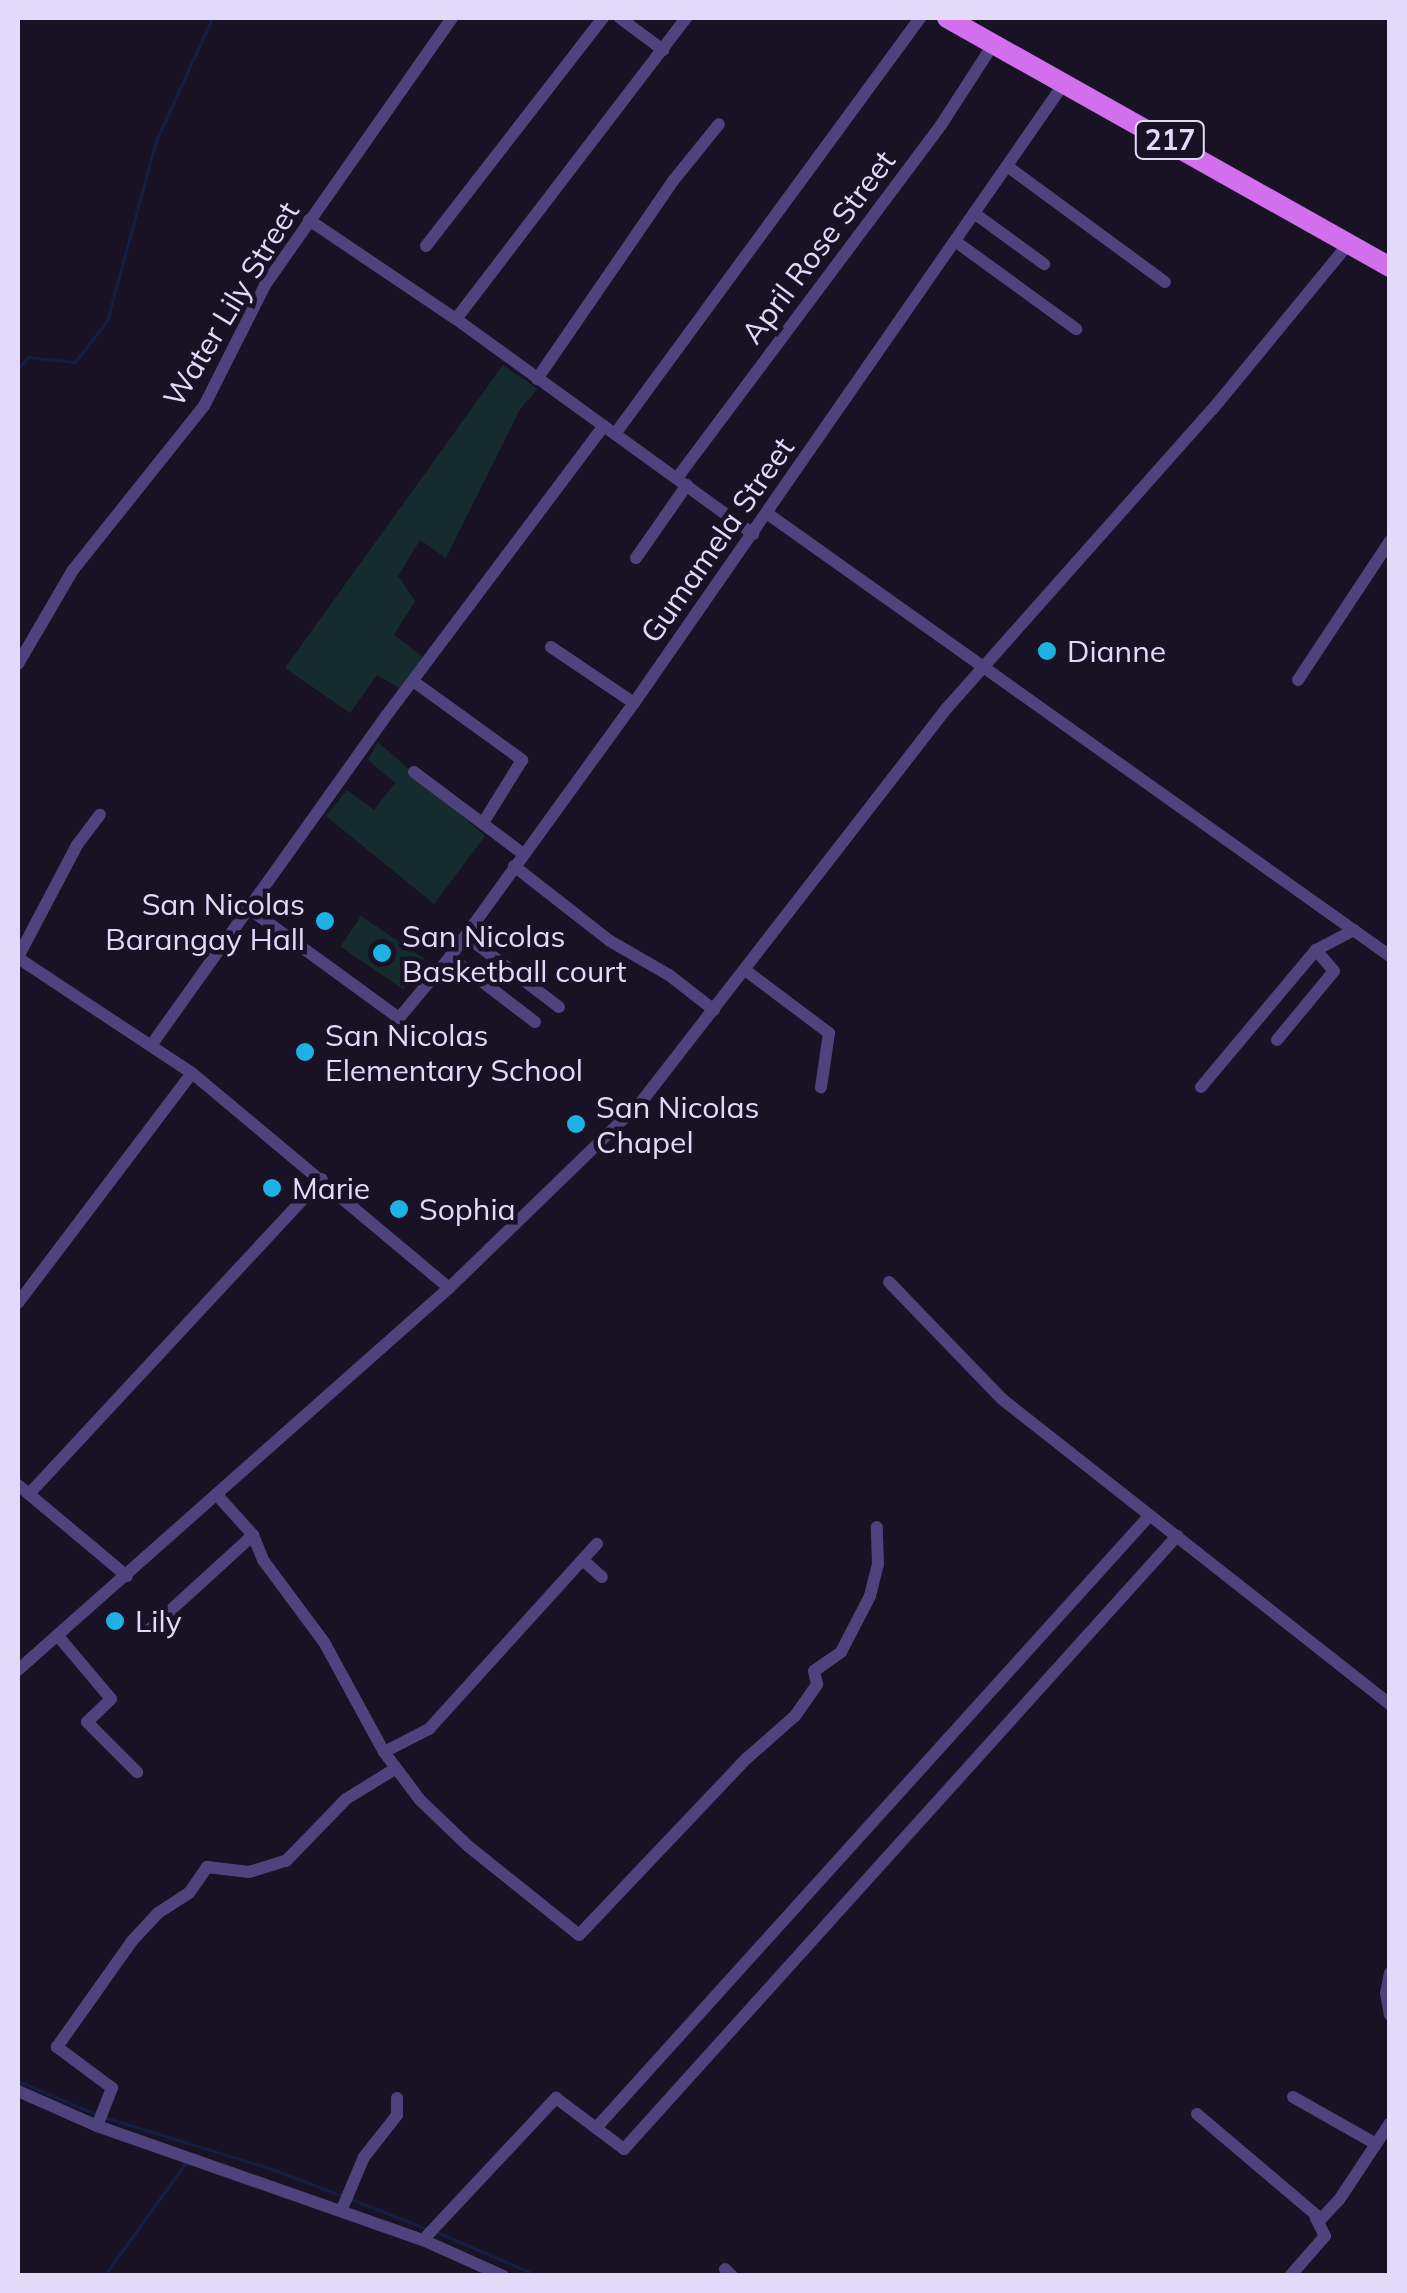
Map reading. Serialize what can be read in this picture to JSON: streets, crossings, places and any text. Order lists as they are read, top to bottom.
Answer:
{
  "streets": {
    "main road": ["217"],
    "street": ["April Rose Street", "Water Lily Street", "Gumamela Street"]
  },
  "crossings": [
    ["217", "April Rose Street"],
    ["217", "Gumamela Street"]
  ],
  "places": [
    "Dianne",
    "San Nicolas Barangay Hall",
    "San Nicolas Basketball court",
    "San Nicolas Elementary School",
    "San Nicolas Chapel",
    "Marie",
    "Sophia",
    "Lily"
  ]
}
